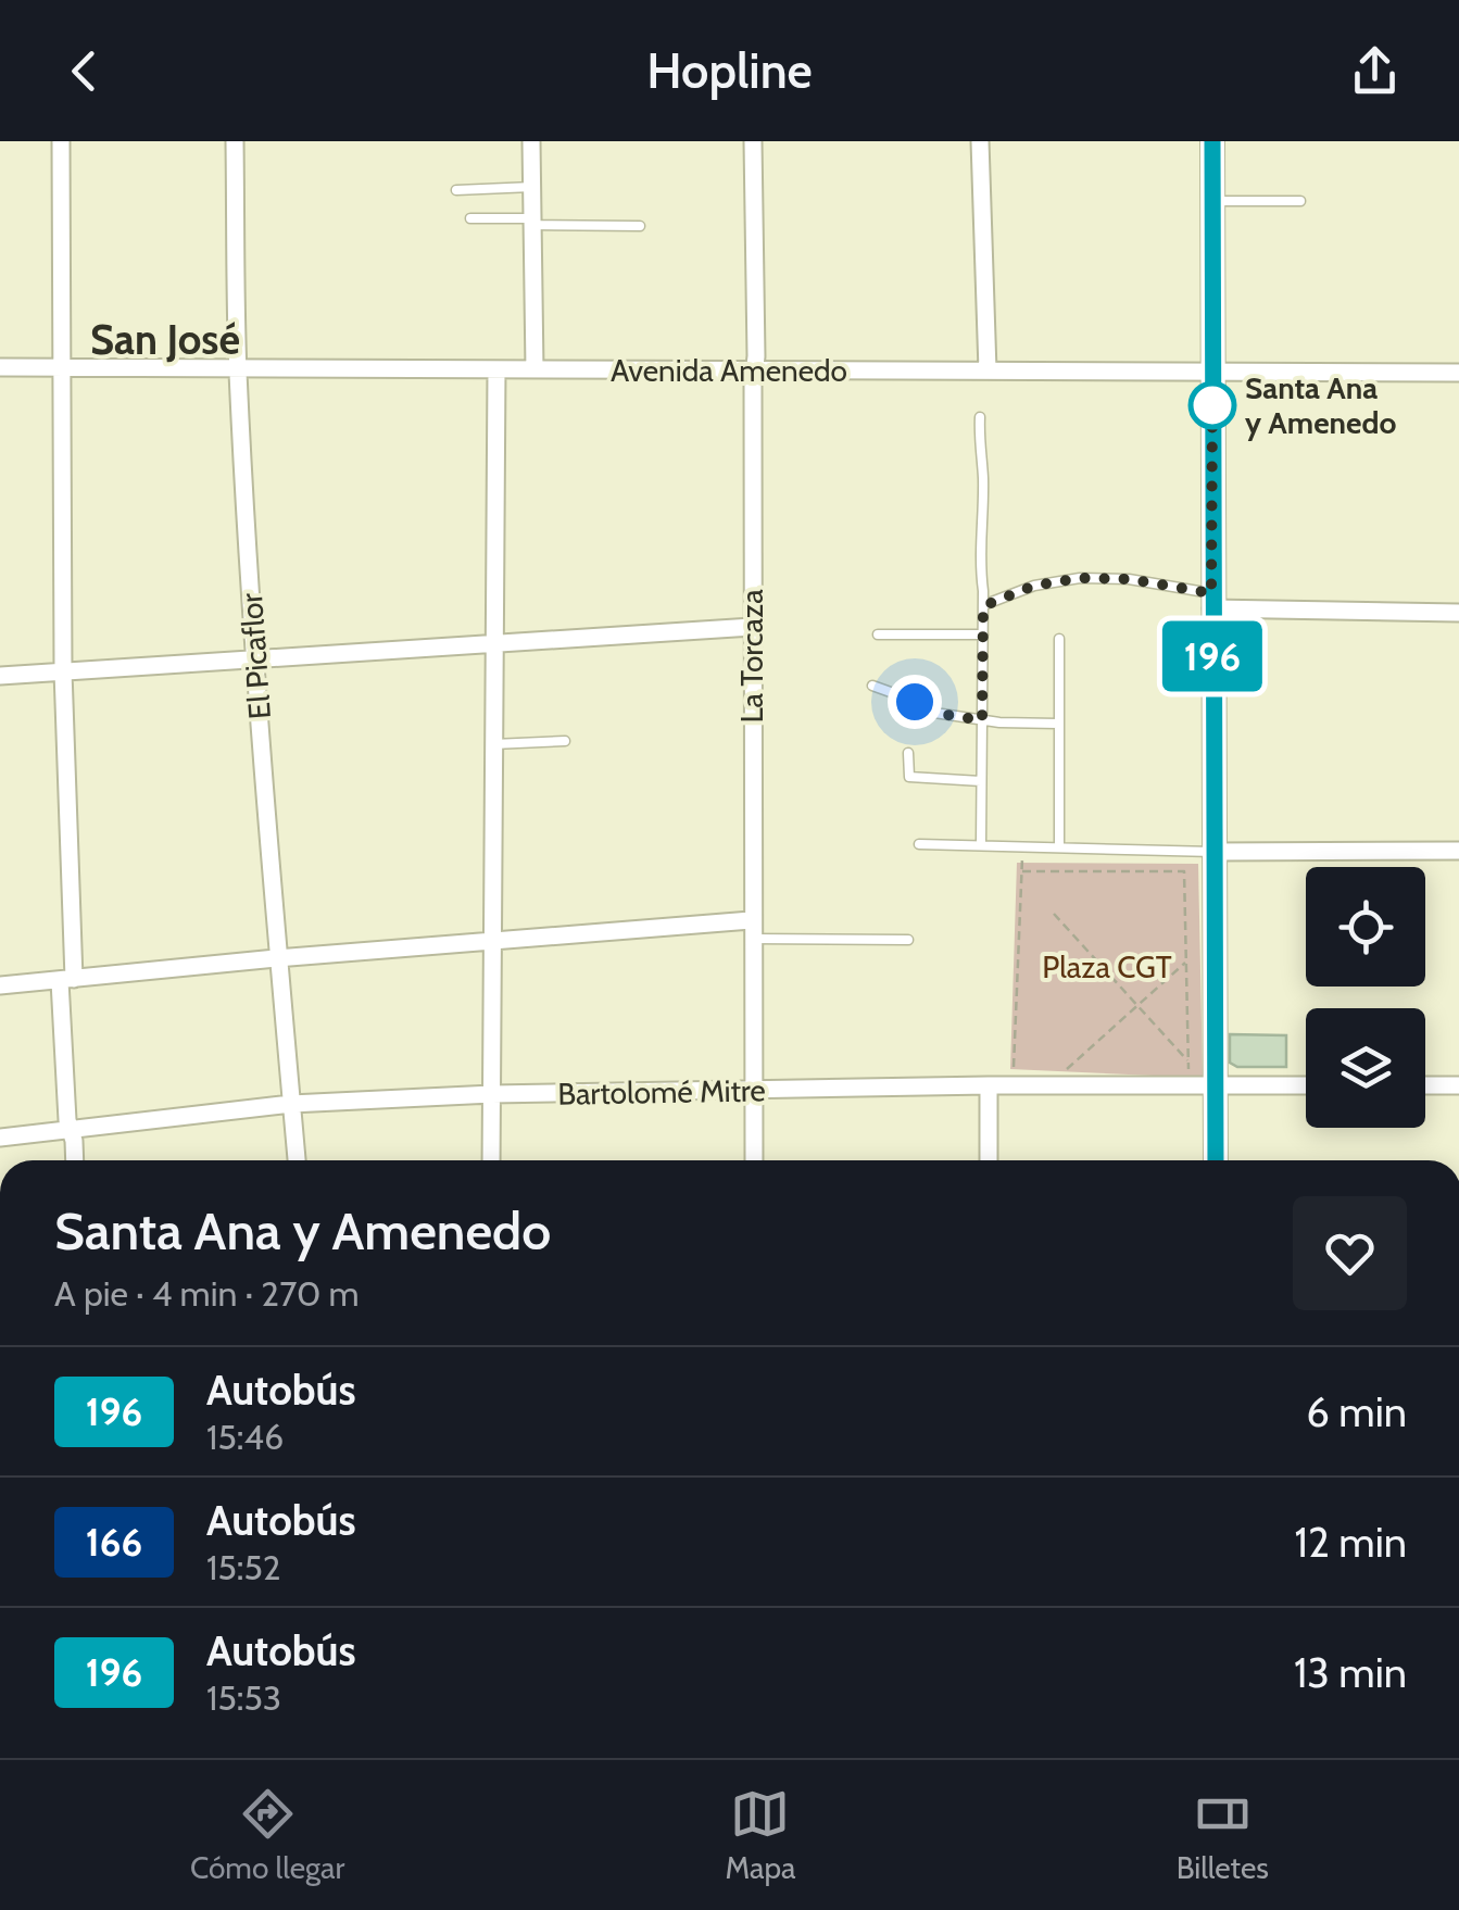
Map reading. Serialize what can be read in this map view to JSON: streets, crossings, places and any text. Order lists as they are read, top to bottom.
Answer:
{
  "streets": {
    "street": [
      "Avenida Amenedo",
      "El Picaflor",
      "La Torcaza",
      "Bartolomé Mitre"
    ]
  },
  "crossings": [
    ["Avenida Amenedo", "El Picaflor"],
    ["Avenida Amenedo", "La Torcaza"],
    ["El Picaflor", "Bartolomé Mitre"],
    ["La Torcaza", "Bartolomé Mitre"]
  ],
  "districts": ["San José"],
  "parks": ["Plaza CGT"],
  "places": ["Santa Ana y Amenedo"],
  "lines": ["bus line 196"],
  "page": {
    "header": "Hopline",
    "on_map": "196",
    "heading": ["Santa Ana y Amenedo", "A pie · 4 min · 270 m"],
    "list": [
      {
        "mark": "196",
        "name": "Autobús",
        "note": "15:46",
        "value": "6 min"
      },
      {
        "mark": "166",
        "name": "Autobús",
        "note": "15:52",
        "value": "12 min"
      },
      {
        "mark": "196",
        "name": "Autobús",
        "note": "15:53",
        "value": "13 min"
      }
    ],
    "tabs": ["Cómo llegar", "Mapa", "Billetes"]
  }
}
